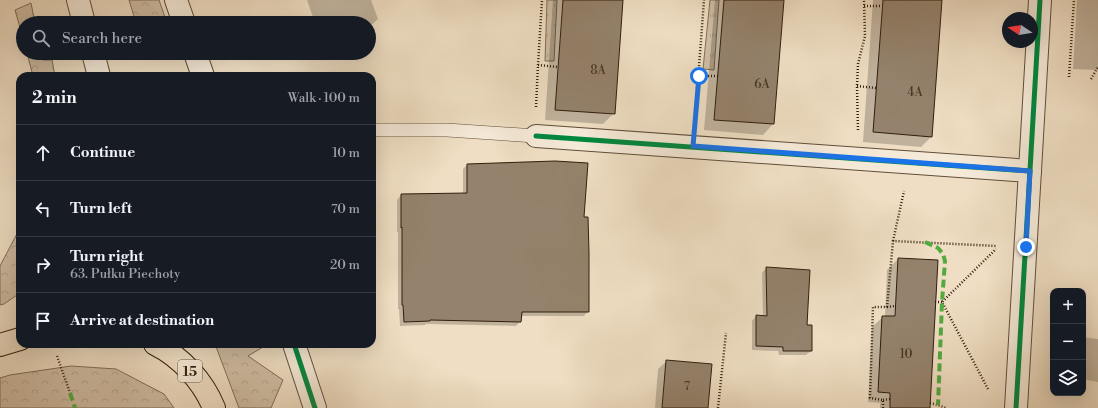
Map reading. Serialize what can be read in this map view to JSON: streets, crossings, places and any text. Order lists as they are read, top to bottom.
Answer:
{
  "streets": {
    "main road": ["15"]
  },
  "house_numbers": [
    "8A",
    "6A",
    "4A",
    "10",
    "7"
  ],
  "north": "left",
  "page": {
    "search": "Search here",
    "heading": ["2 min", "Walk · 100 m"],
    "list": [
      ["Continue", "10 m"],
      ["Turn left", "70 m"],
      ["Turn right", "63. Pułku Piechoty", "20 m"],
      "Arrive at destination"
    ],
    "map_buttons": ["+", "−"]
  }
}
